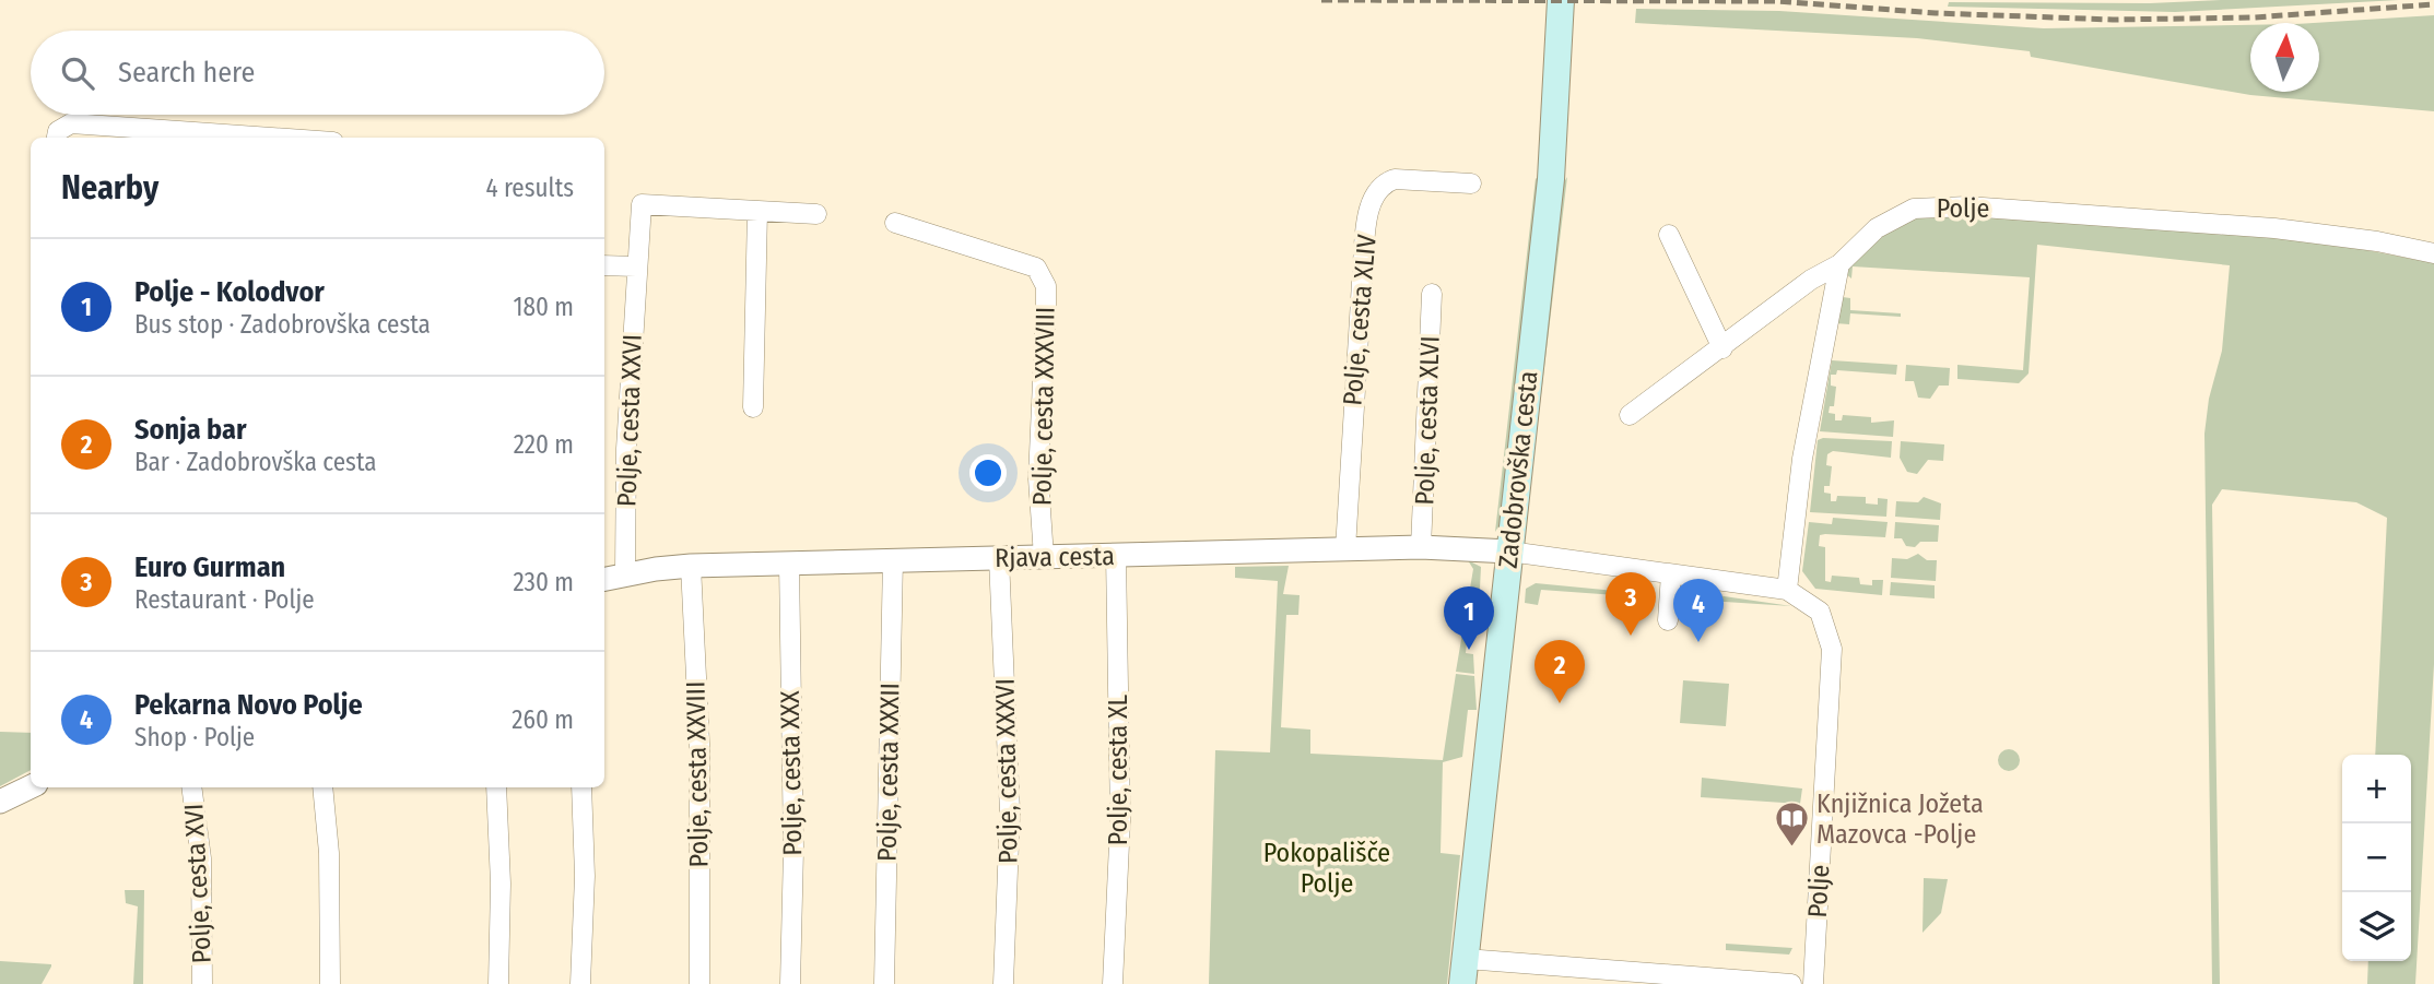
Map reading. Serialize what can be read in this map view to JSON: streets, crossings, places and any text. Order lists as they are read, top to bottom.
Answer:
{
  "streets": {
    "main road": ["Zadobrovška cesta"],
    "street": [
      "Polje",
      "Polje, cesta XLIV",
      "Polje, cesta XXXVIII",
      "Polje, cesta XXVI",
      "Polje, cesta XLVI",
      "Rjava cesta",
      "Polje, cesta XL",
      "Polje, cesta XXXVI",
      "Polje, cesta XXXII",
      "Polje, cesta XXX",
      "Polje, cesta XXVIII",
      "Polje, cesta XVI"
    ]
  },
  "crossings": [
    ["Polje", "Zadobrovška cesta"],
    ["Polje", "Rjava cesta"],
    ["Polje, cesta XLIV", "Rjava cesta"],
    ["Polje, cesta XXXVIII", "Rjava cesta"],
    ["Polje, cesta XXVI", "Rjava cesta"],
    ["Polje, cesta XLVI", "Rjava cesta"],
    ["Zadobrovška cesta", "Rjava cesta"],
    ["Rjava cesta", "Polje, cesta XL"],
    ["Rjava cesta", "Polje, cesta XXXVI"],
    ["Rjava cesta", "Polje, cesta XXXII"],
    ["Rjava cesta", "Polje, cesta XXX"],
    ["Rjava cesta", "Polje, cesta XXVIII"]
  ],
  "parks": ["Pokopališče Polje"],
  "places": {
    "library": ["Knjižnica Jožeta Mazovca -Polje"]
  },
  "north": "top",
  "page": {
    "search": "Search here",
    "heading": ["Nearby", "4 results"],
    "list": [
      {
        "mark": "1",
        "name": "Polje - Kolodvor",
        "note": "Bus stop · Zadobrovška cesta",
        "value": "180 m"
      },
      {
        "mark": "2",
        "name": "Sonja bar",
        "note": "Bar · Zadobrovška cesta",
        "value": "220 m"
      },
      {
        "mark": "3",
        "name": "Euro Gurman",
        "note": "Restaurant · Polje",
        "value": "230 m"
      },
      {
        "mark": "4",
        "name": "Pekarna Novo Polje",
        "note": "Shop · Polje",
        "value": "260 m"
      }
    ],
    "pins": [
      "3",
      "4",
      "1",
      "2"
    ],
    "map_buttons": ["+", "−"]
  }
}
